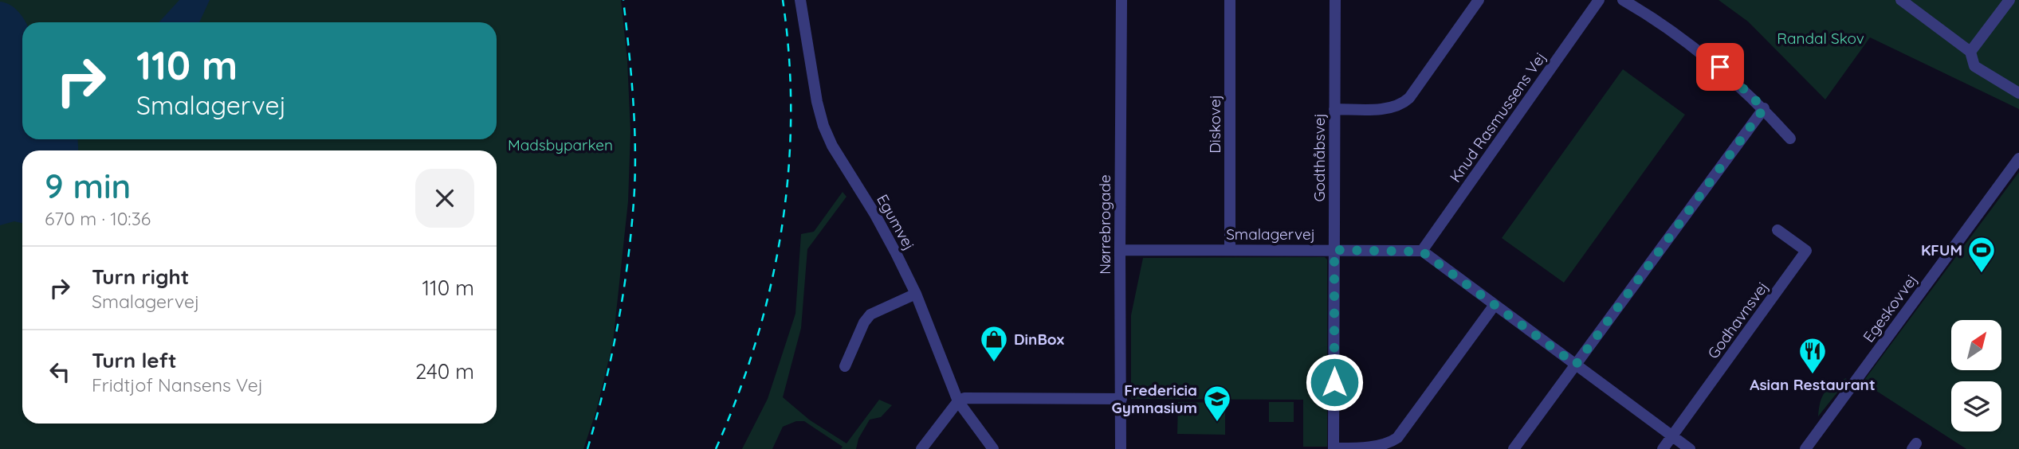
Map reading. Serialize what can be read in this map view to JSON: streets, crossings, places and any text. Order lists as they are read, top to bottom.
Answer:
{
  "streets": {
    "street": [
      "Knud Rasmussens Vej",
      "Diskovej",
      "Godthåbsvej",
      "Egumvej",
      "Nørrebrogade",
      "Smalagervej",
      "Egeskovvej",
      "Godhavnsvej"
    ]
  },
  "crossings": [
    ["Knud Rasmussens Vej", "Smalagervej"],
    ["Diskovej", "Smalagervej"],
    ["Godthåbsvej", "Smalagervej"],
    ["Nørrebrogade", "Smalagervej"]
  ],
  "parks": ["Randal Skov", "Madsbyparken"],
  "places": {
    "sports": ["KFUM"],
    "shop": ["DinBox"],
    "restaurant": ["Asian Restaurant"],
    "school or university": ["Fredericia Gymnasium"]
  },
  "north": "top right",
  "page": {
    "turn": ["110 m", "Smalagervej"],
    "heading": ["9 min", "670 m · 10:36"],
    "list": [
      {
        "name": "Turn right",
        "note": "Smalagervej",
        "value": "110 m"
      },
      {
        "name": "Turn left",
        "note": "Fridtjof Nansens Vej",
        "value": "240 m"
      }
    ]
  }
}
